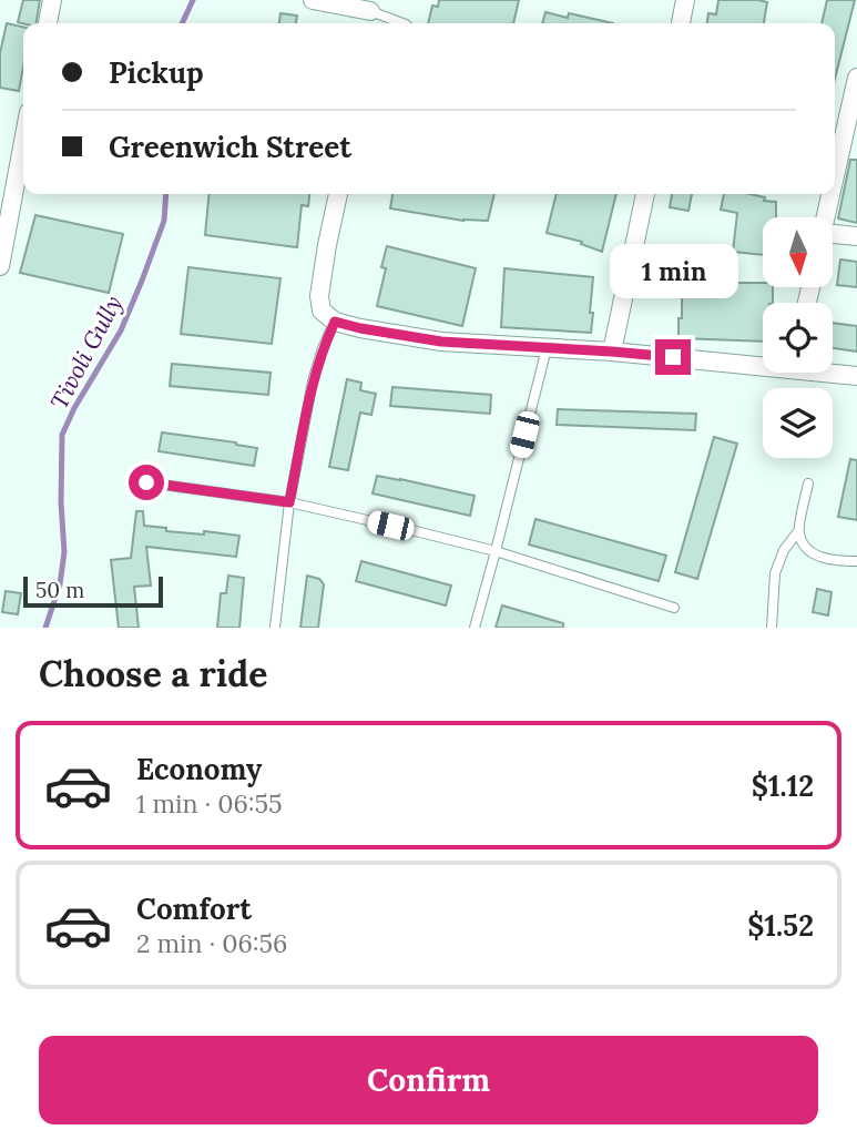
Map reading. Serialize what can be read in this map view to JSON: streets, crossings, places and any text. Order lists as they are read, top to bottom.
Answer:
{
  "water": ["Tivoli Gully"],
  "scale_bar": "50 m",
  "north": "bottom",
  "page": {
    "banner": ["Pickup", "Greenwich Street"],
    "bubble": "1 min",
    "scale": "50 m",
    "heading": "Choose a ride",
    "list": [
      {
        "name": "Economy",
        "note": "1 min · 06:55",
        "value": "$1.12"
      },
      {
        "name": "Comfort",
        "note": "2 min · 06:56",
        "value": "$1.52"
      }
    ],
    "buttons": "Confirm"
  }
}
